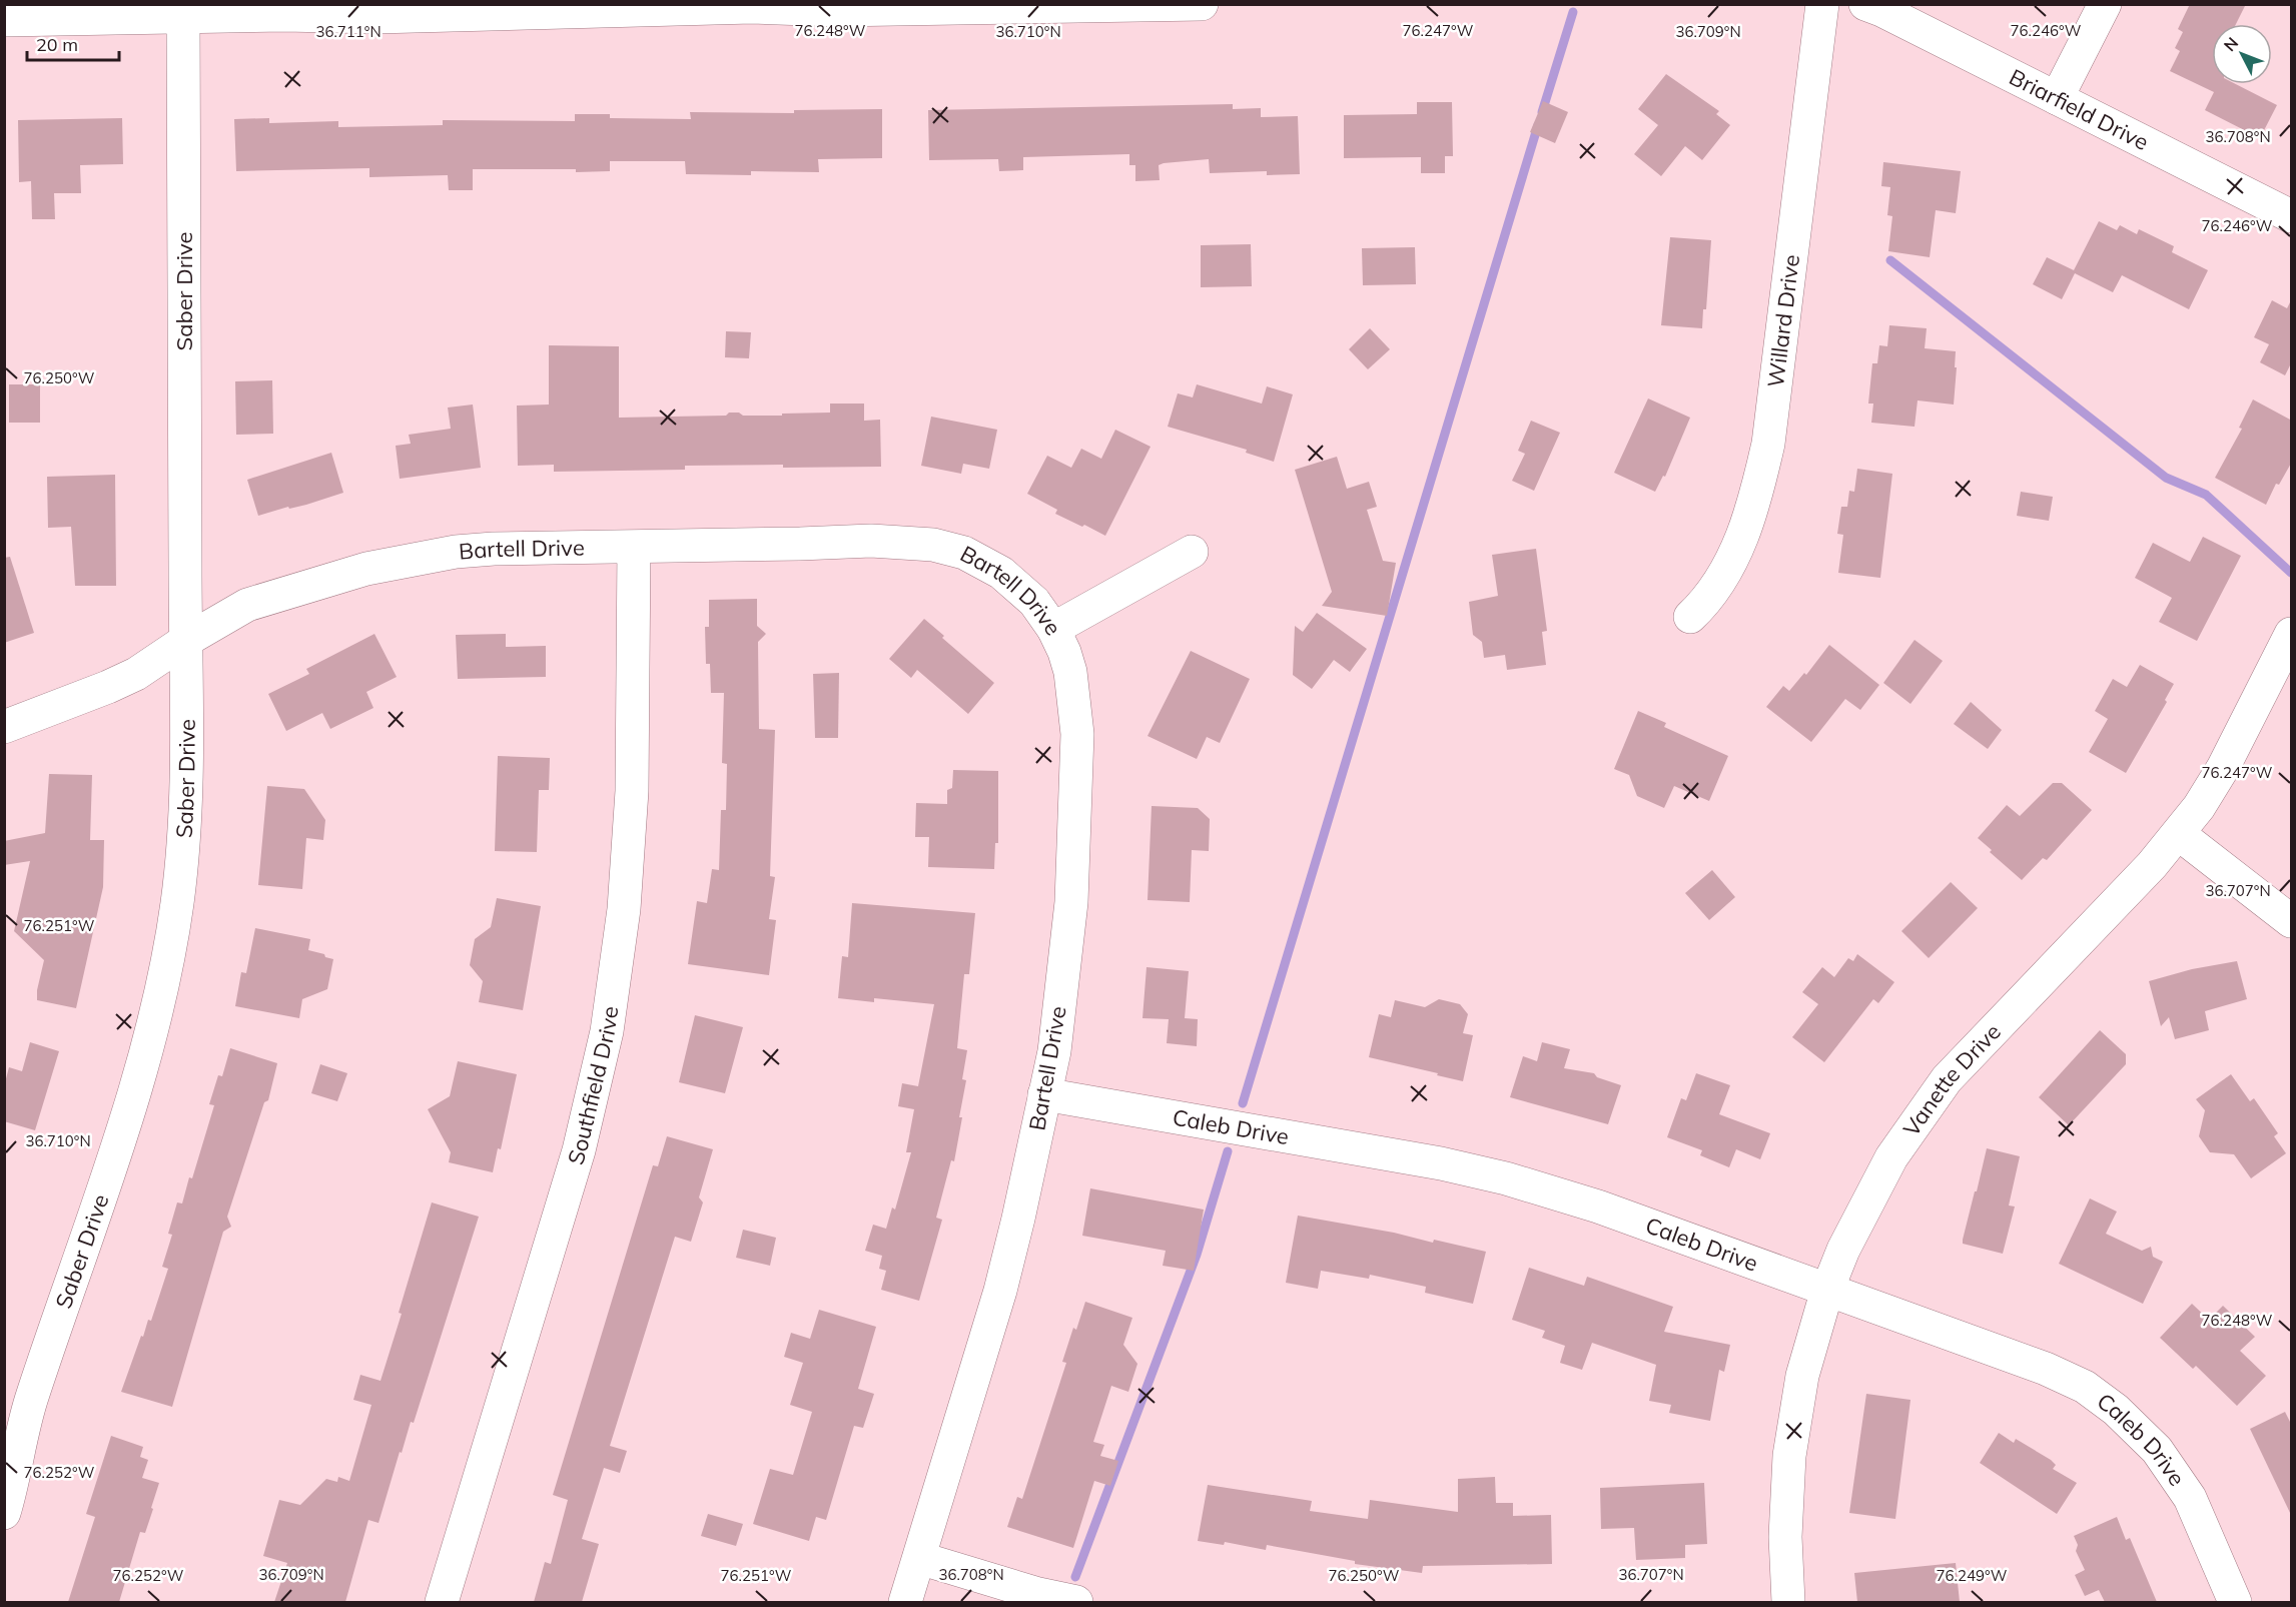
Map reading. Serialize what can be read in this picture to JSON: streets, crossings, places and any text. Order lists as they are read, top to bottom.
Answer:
{
  "streets": {
    "street": [
      "Briarfield Drive",
      "Saber Drive",
      "Willard Drive",
      "Bartell Drive",
      "Vanette Drive",
      "Southfield Drive",
      "Caleb Drive"
    ]
  },
  "crossings": [
    ["Saber Drive", "Bartell Drive"],
    ["Bartell Drive", "Southfield Drive"],
    ["Bartell Drive", "Caleb Drive"],
    ["Vanette Drive", "Caleb Drive"]
  ],
  "scale_bar": "20 m",
  "north": "top left",
  "coordinates": [
    "76.248°W",
    "76.247°W",
    "76.246°W",
    "36.711°N",
    "36.710°N",
    "36.709°N",
    "36.708°N",
    "76.250°W",
    "36.707°N",
    "76.251°W",
    "76.252°W",
    "76.249°W"
  ]
}
